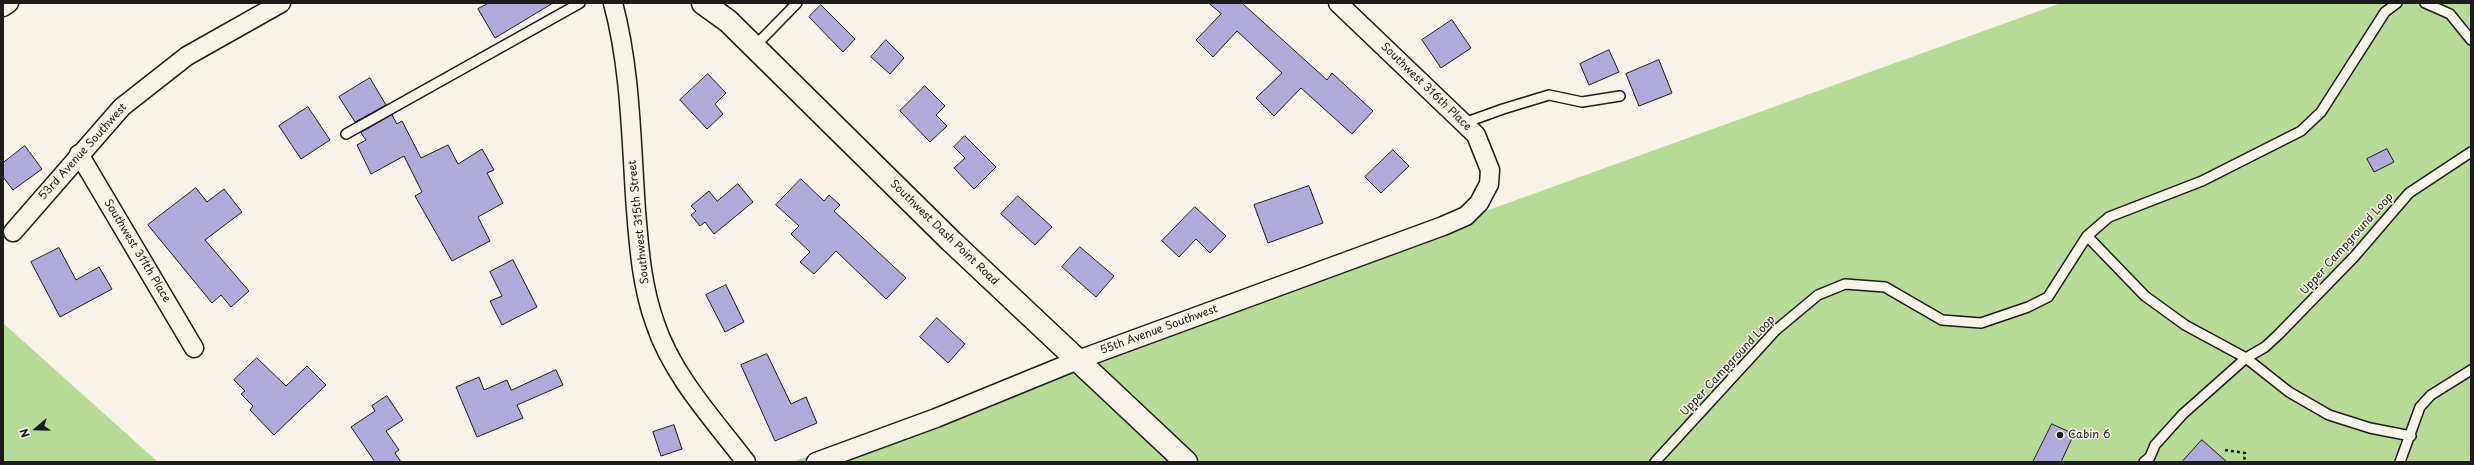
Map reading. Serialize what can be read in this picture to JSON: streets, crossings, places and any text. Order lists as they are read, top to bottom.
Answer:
{
  "streets": {
    "main road": ["Southwest Dash Point Road"],
    "street": [
      "Southwest 316th Place",
      "53rd Avenue Southwest",
      "Southwest 315th Street",
      "Southwest 311th Place",
      "55th Avenue Southwest"
    ],
    "lane": ["Upper Campground Loop"]
  },
  "crossings": [
    ["Southwest 316th Place", "55th Avenue Southwest"],
    ["53rd Avenue Southwest", "Southwest 311th Place"],
    ["Southwest Dash Point Road", "55th Avenue Southwest"]
  ],
  "places": ["Cabin 6"],
  "north": "left"
}
